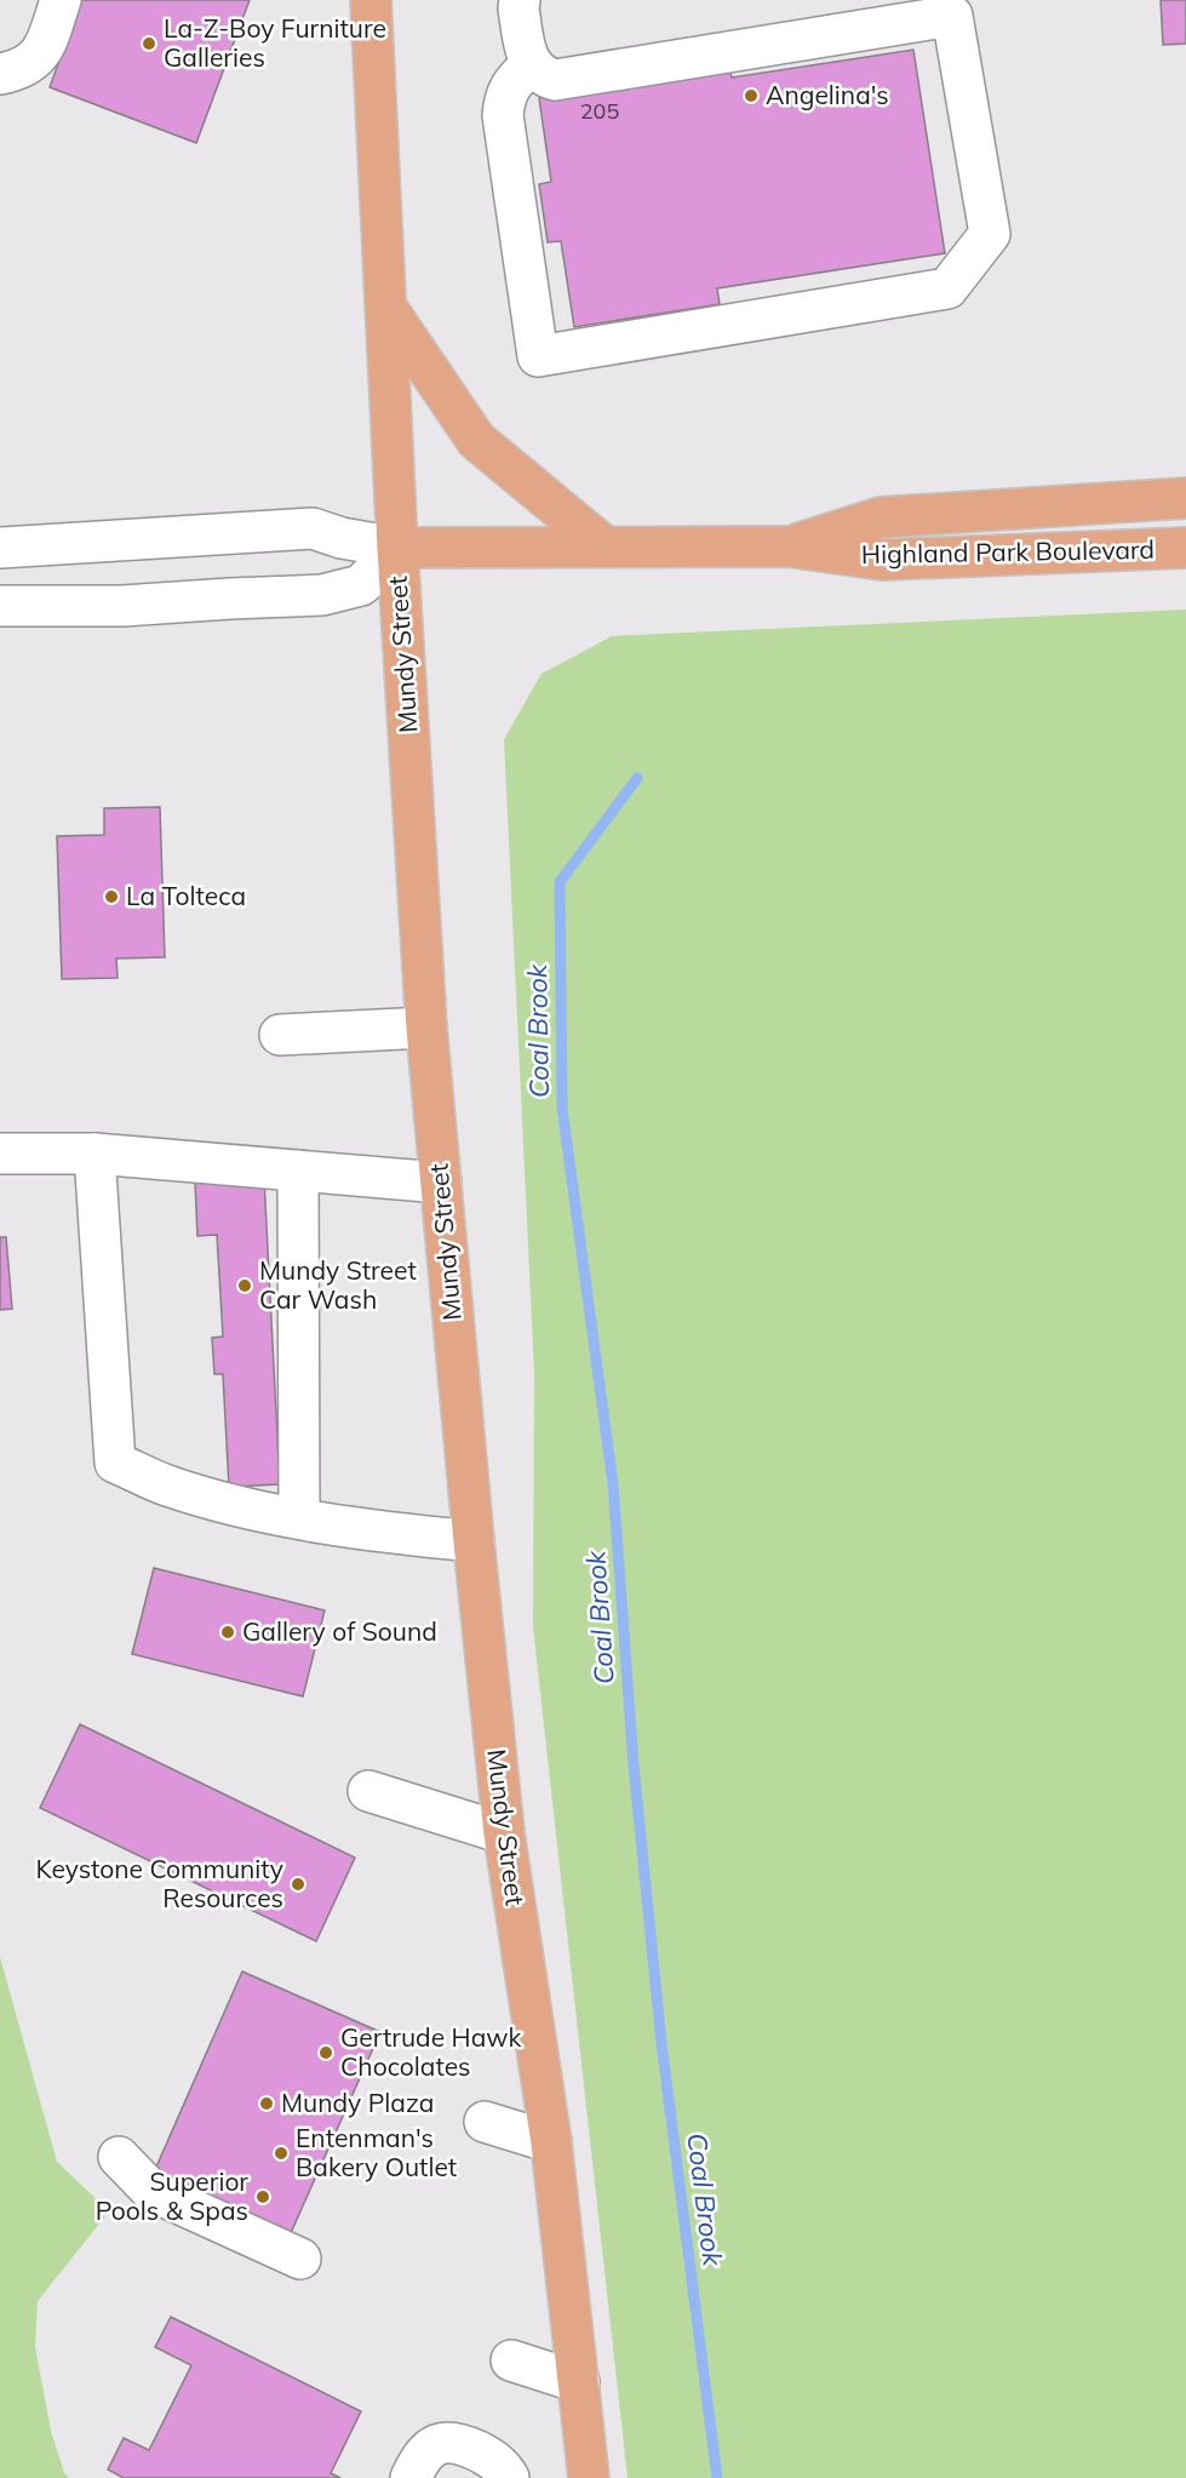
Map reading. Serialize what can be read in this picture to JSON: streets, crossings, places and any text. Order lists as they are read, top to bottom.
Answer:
{
  "streets": {
    "main road": ["Highland Park Boulevard", "Mundy Street"]
  },
  "crossings": [
    ["Highland Park Boulevard", "Mundy Street"]
  ],
  "water": ["Coal Brook"],
  "places": [
    "La-Z-Boy Furniture Galleries",
    "Angelina's",
    "La Tolteca",
    "Mundy Street Car Wash",
    "Gallery of Sound",
    "Keystone Community Resources",
    "Gertrude Hawk Chocolates",
    "Mundy Plaza",
    "Entenman's Bakery Outlet",
    "Superior Pools & Spas"
  ],
  "house_numbers": ["205"]
}
